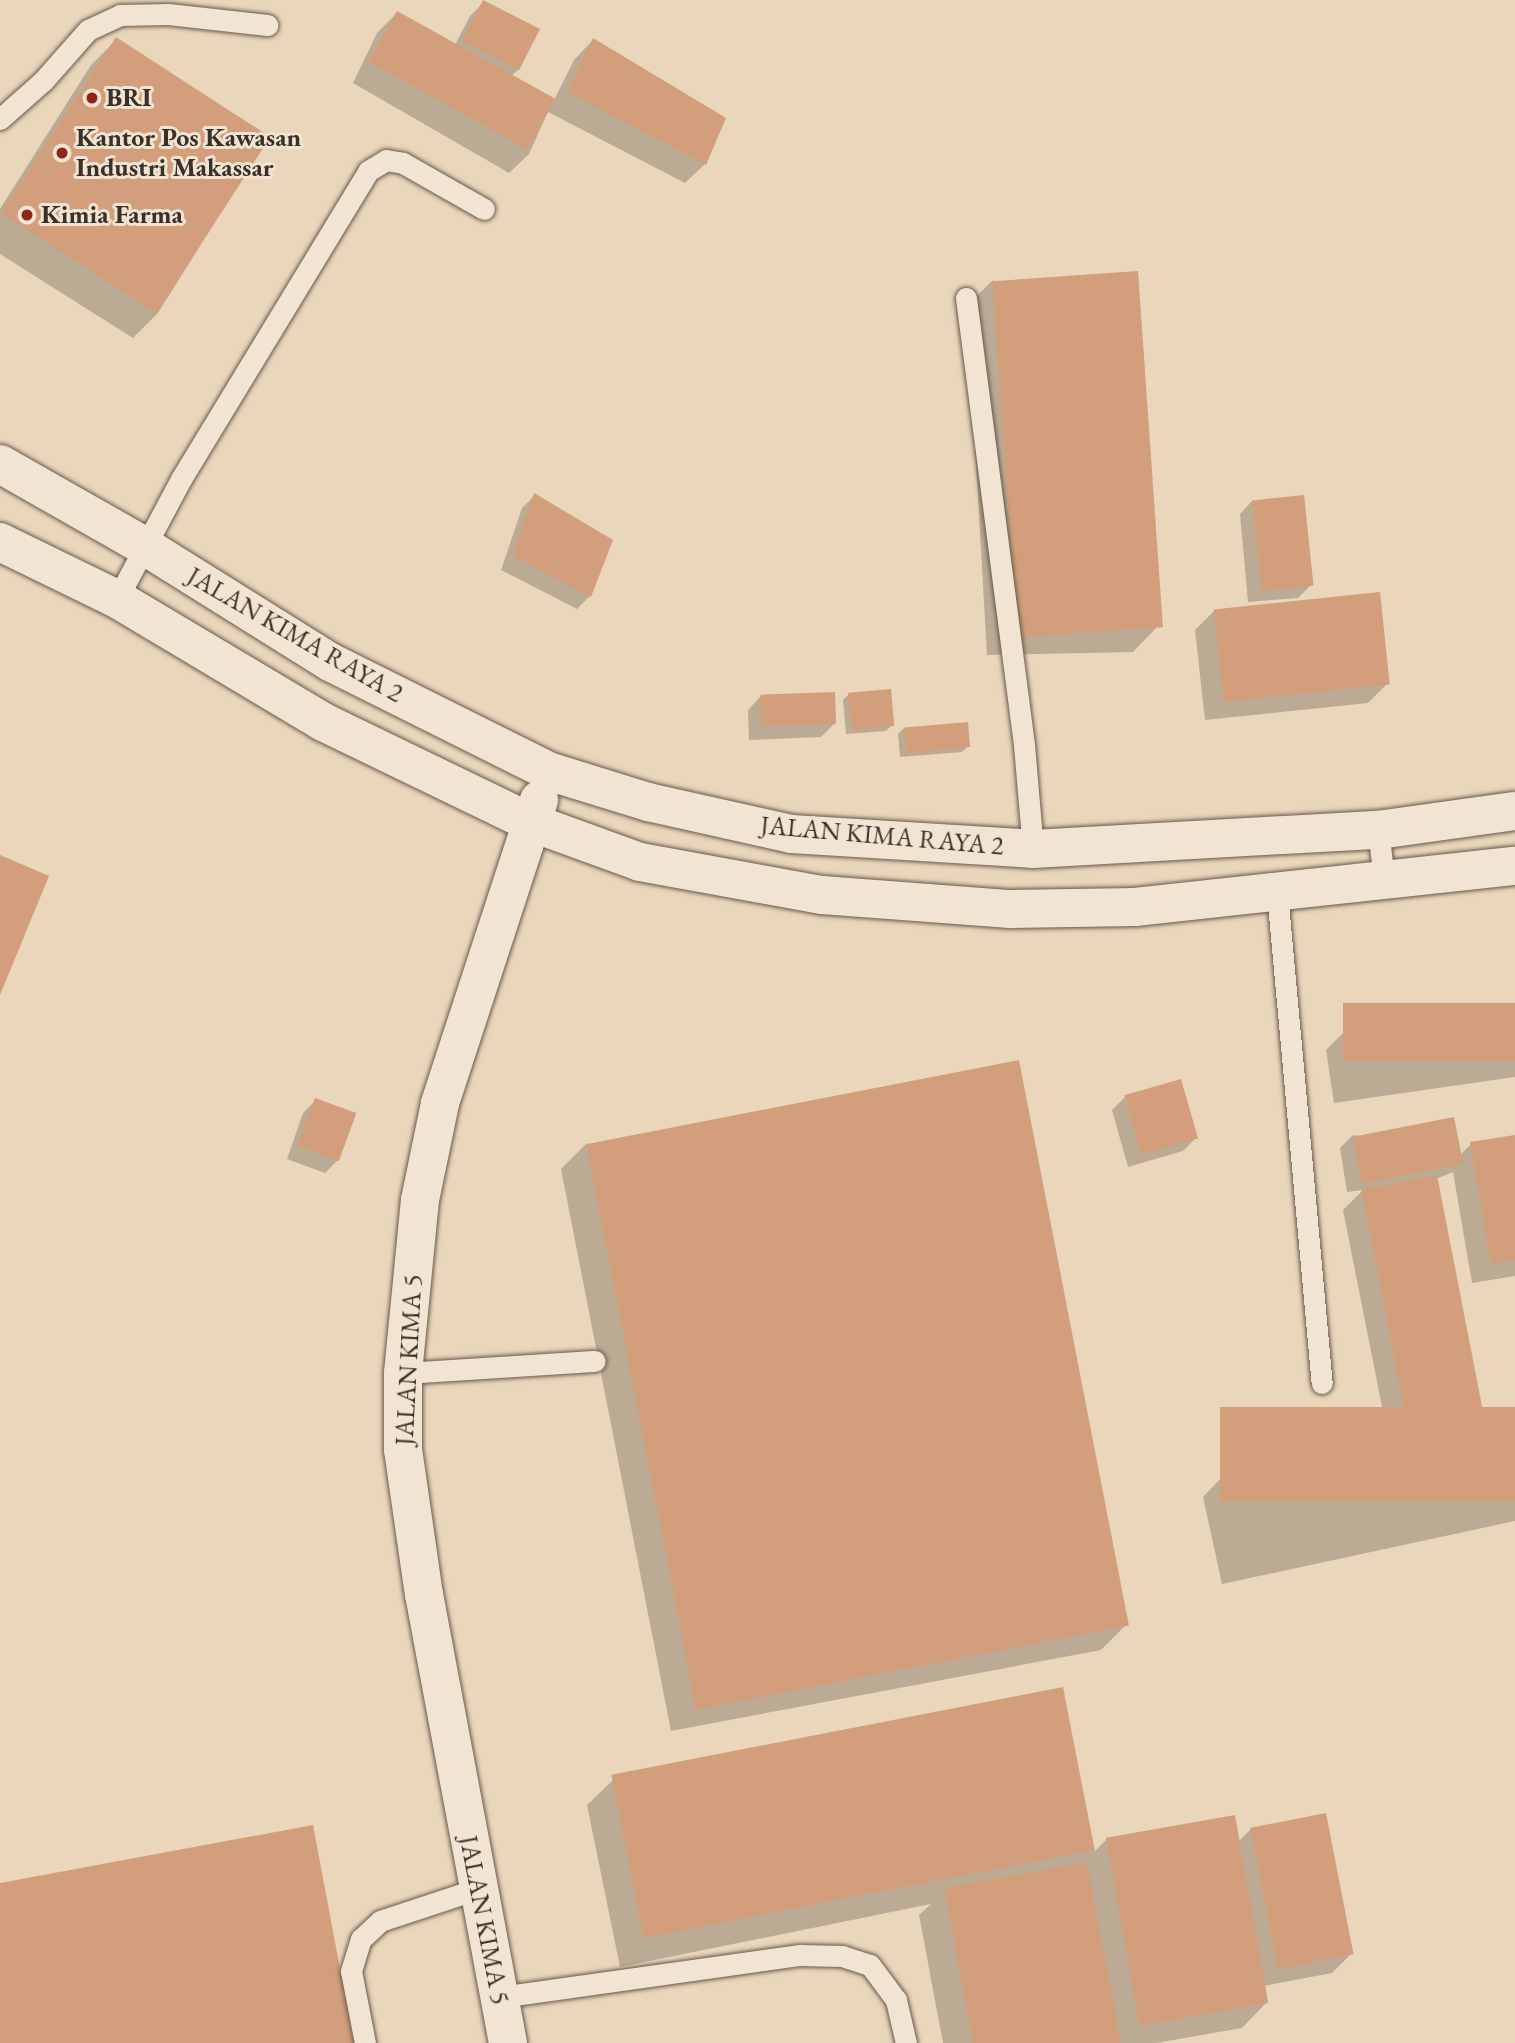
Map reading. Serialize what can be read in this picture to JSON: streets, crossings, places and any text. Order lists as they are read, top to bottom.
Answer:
{
  "streets": {
    "street": ["JALAN KIMA RAYA 2", "JALAN KIMA 5"]
  },
  "crossings": [
    ["JALAN KIMA RAYA 2", "JALAN KIMA 5"]
  ],
  "places": ["BRI", "Kantor Pos Kawasan Industri Makassar", "Kimia Farma"]
}
